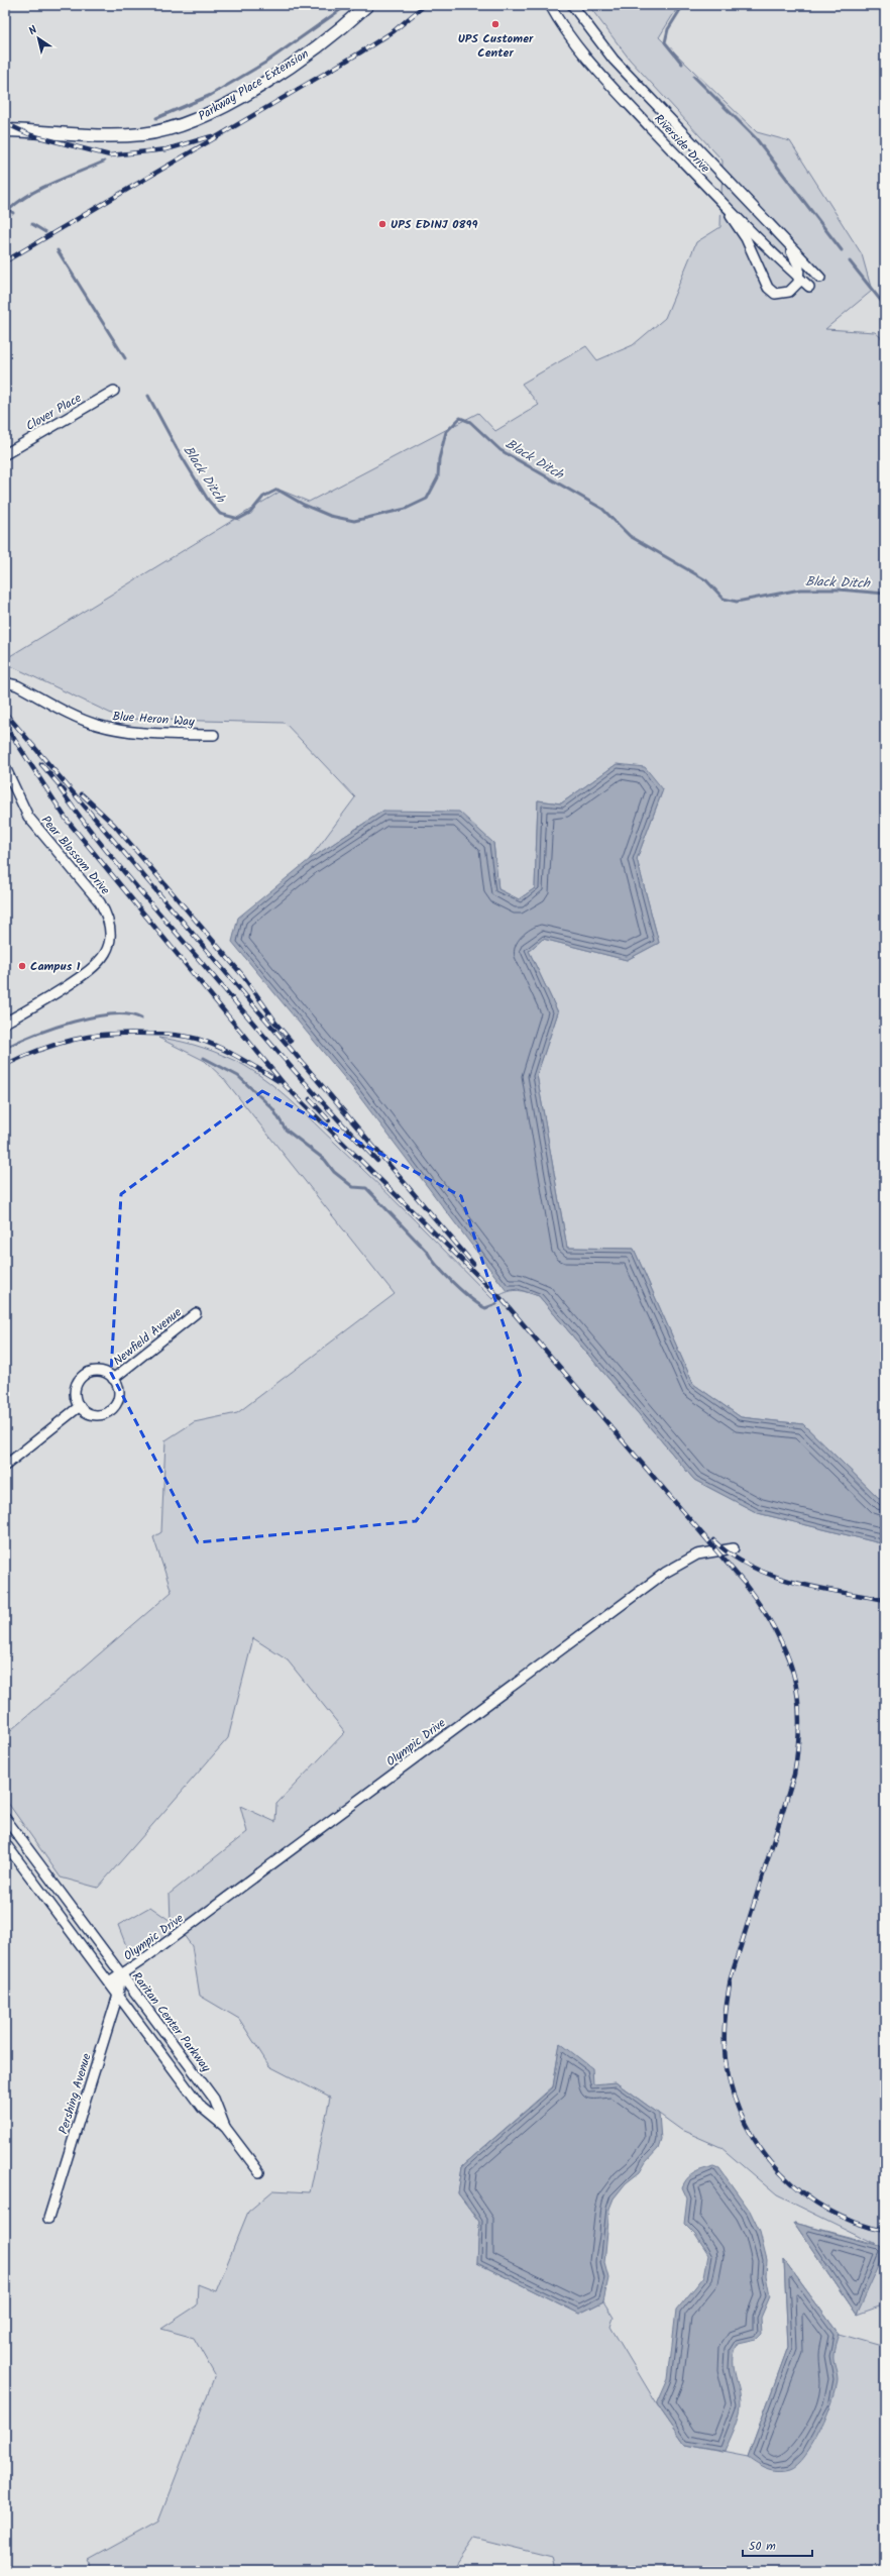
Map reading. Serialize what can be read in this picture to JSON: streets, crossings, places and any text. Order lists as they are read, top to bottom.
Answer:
{
  "streets": {
    "main road": ["Parkway Place Extension"],
    "street": [
      "Riverside Drive",
      "Clover Place",
      "Blue Heron Way",
      "Pear Blossom Drive",
      "Newfield Avenue",
      "Olympic Drive",
      "Raritan Center Parkway",
      "Pershing Avenue"
    ]
  },
  "crossings": [
    ["Olympic Drive", "Raritan Center Parkway"],
    ["Olympic Drive", "Pershing Avenue"],
    ["Raritan Center Parkway", "Pershing Avenue"]
  ],
  "water": ["Black Ditch"],
  "places": ["UPS Customer Center", "UPS EDINJ 0899", "Campus 1"],
  "scale_bar": "50 m",
  "north": "top left"
}
